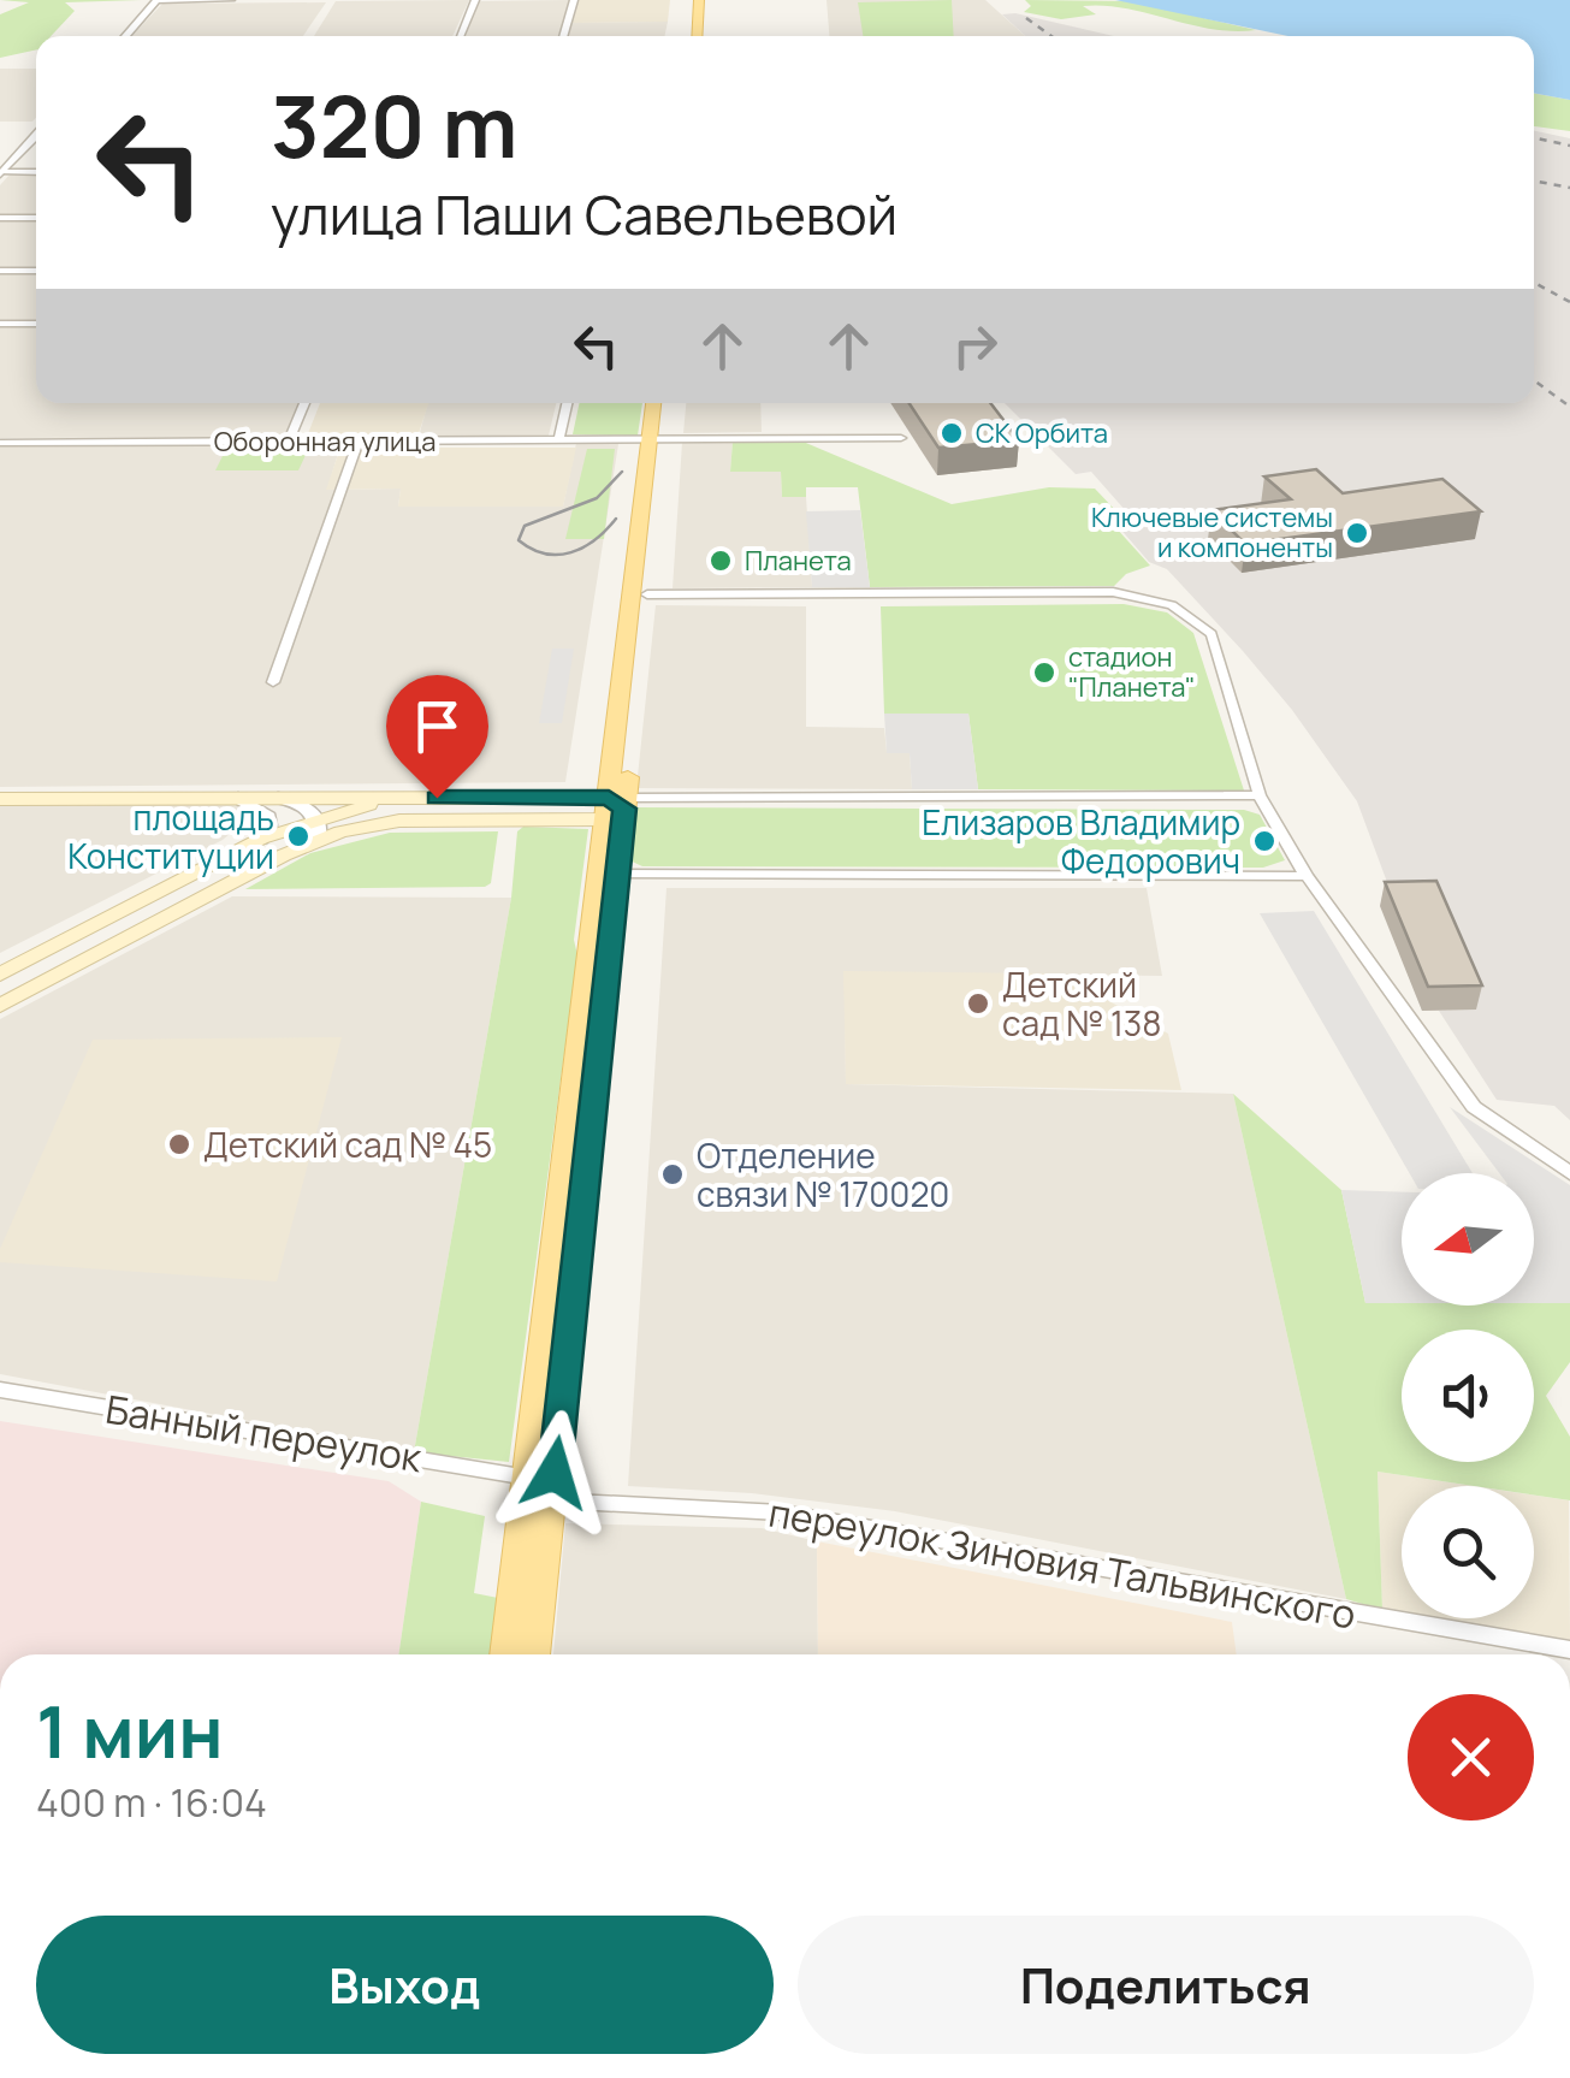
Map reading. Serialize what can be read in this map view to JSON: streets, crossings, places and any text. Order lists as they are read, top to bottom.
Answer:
{
  "streets": {
    "street": ["Оборонная улица", "Банный переулок", "переулок Зиновия Тальвинского"]
  },
  "places": [
    "СК Орбита",
    "Ключевые системы и компоненты",
    "Планета",
    "стадион \"Планета\"",
    "площадь Конституции",
    "Елизаров Владимир Федорович",
    "Детский сад № 138",
    "Детский сад № 45",
    "Отделение связи № 170020"
  ],
  "north": "left",
  "page": {
    "turn": ["320 m", "улица Паши Савельевой"],
    "heading": ["1 мин", "400 m · 16:04"],
    "buttons": ["Выход", "Поделиться"]
  }
}
